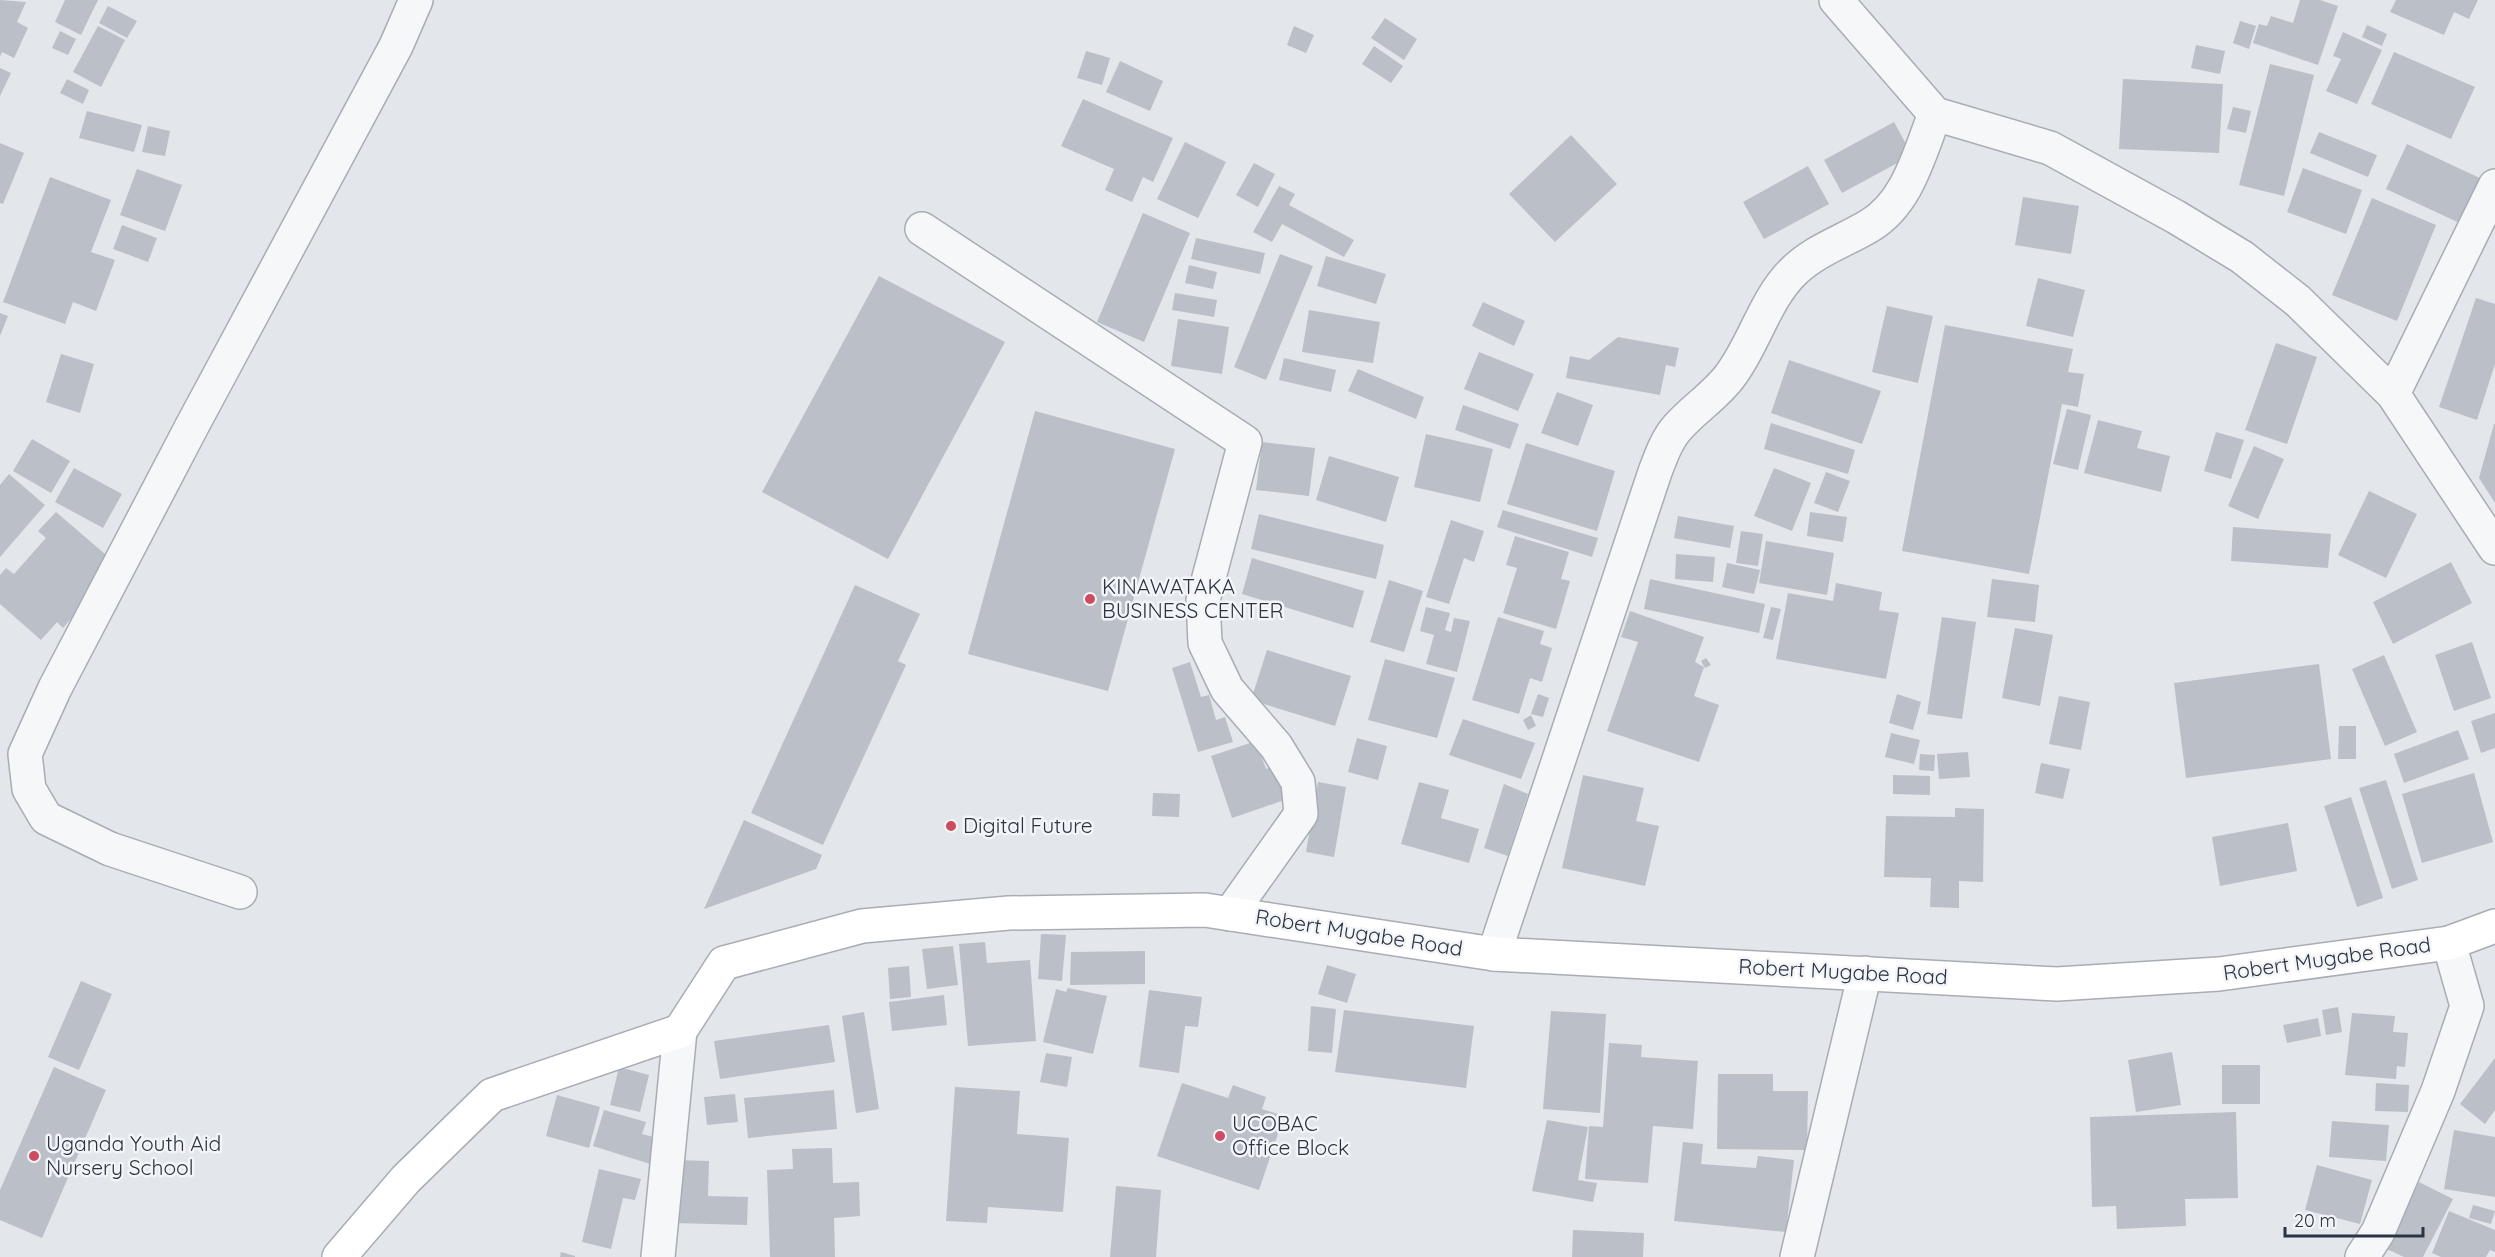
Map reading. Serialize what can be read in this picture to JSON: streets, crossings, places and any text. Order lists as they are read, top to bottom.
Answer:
{
  "streets": {
    "street": ["Robert Mugabe Road"]
  },
  "places": [
    "KINAWATAKA BUSINESS CENTER",
    "Digital Future",
    "UCOBAC Office Block",
    "Uganda Youth Aid Nursery School"
  ],
  "scale_bar": "20 m"
}
